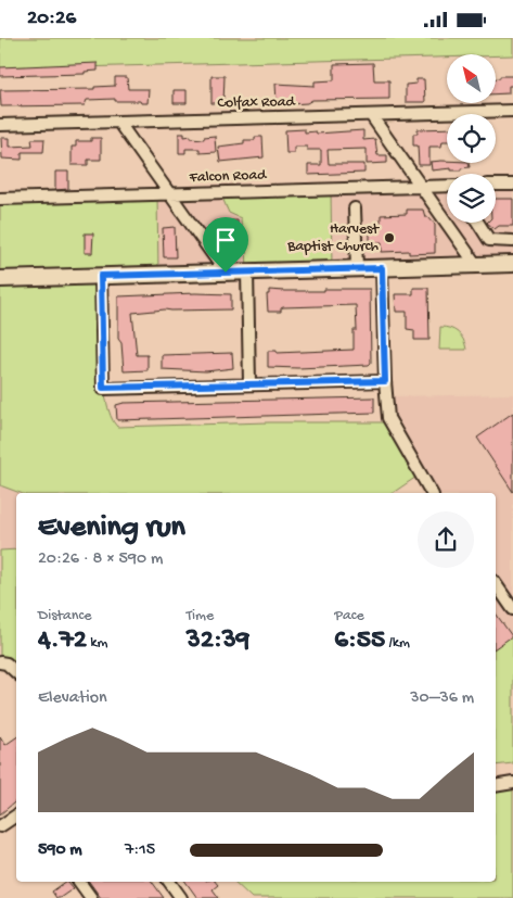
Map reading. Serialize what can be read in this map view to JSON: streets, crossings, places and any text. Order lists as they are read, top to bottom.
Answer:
{
  "streets": {
    "street": ["Colfax Road", "Falcon Road"]
  },
  "places": ["Harvest Baptist Church"],
  "north": "top left",
  "page": {
    "status": "20:26",
    "heading": ["Evening run", "20:26 · 8 × 590 m"],
    "stats": [
      ["Distance", "4.72 km"],
      ["Time", "32:39"],
      ["Pace", "6:55 /km"]
    ],
    "chart": ["Elevation", "30–36 m"],
    "list": [
      {
        "name": "590 m",
        "note": "7:15"
      }
    ]
  }
}
